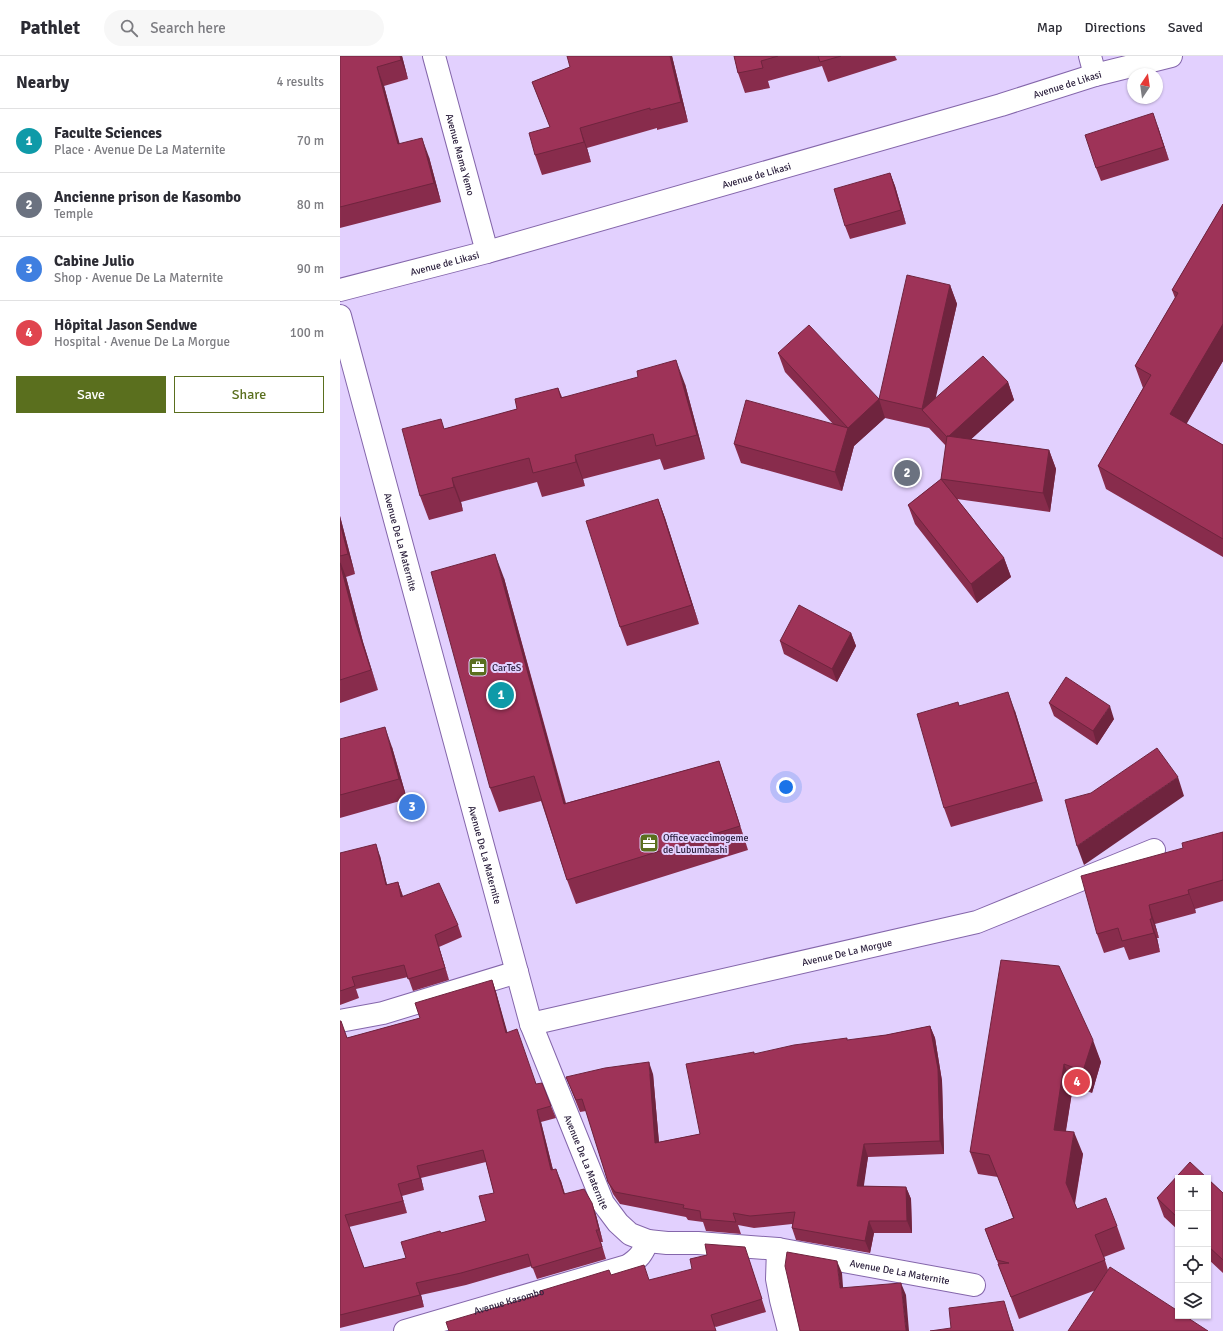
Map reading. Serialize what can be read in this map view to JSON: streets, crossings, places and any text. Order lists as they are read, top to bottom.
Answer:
{
  "streets": {
    "street": [
      "Avenue de Likasi",
      "Avenue Mama Yemo",
      "Avenue De La Maternite",
      "Avenue De La Morgue",
      "Avenue Kasombo"
    ]
  },
  "crossings": [
    ["Avenue de Likasi", "Avenue Mama Yemo"],
    ["Avenue De La Maternite", "Avenue De La Morgue"],
    ["Avenue De La Maternite", "Avenue Kasombo"]
  ],
  "places": {
    "office": ["CarTeS", "Office vaccimogeme de Lubumbashi"]
  },
  "north": "top",
  "page": {
    "header": "Pathlet",
    "search": "Search here",
    "nav": ["Map", "Directions", "Saved"],
    "heading": ["Nearby", "4 results"],
    "list": [
      {
        "mark": "1",
        "name": "Faculte Sciences",
        "note": "Place · Avenue De La Maternite",
        "value": "70 m"
      },
      {
        "mark": "2",
        "name": "Ancienne prison de Kasombo",
        "note": "Temple",
        "value": "80 m"
      },
      {
        "mark": "3",
        "name": "Cabine Julio",
        "note": "Shop · Avenue De La Maternite",
        "value": "90 m"
      },
      {
        "mark": "4",
        "name": "Hôpital Jason Sendwe",
        "note": "Hospital · Avenue De La Morgue",
        "value": "100 m"
      }
    ],
    "buttons": ["Save", "Share"],
    "pins": [
      "2",
      "1",
      "3",
      "4"
    ],
    "map_buttons": ["+", "−"]
  }
}
